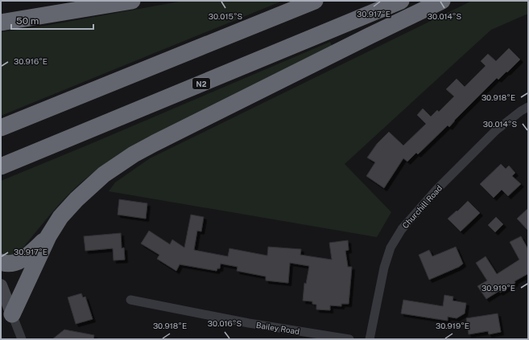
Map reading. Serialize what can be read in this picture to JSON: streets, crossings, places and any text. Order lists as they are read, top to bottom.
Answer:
{
  "streets": {
    "highway": ["N2"],
    "street": ["Churchill Road", "Bailey Road"]
  },
  "scale_bar": "50 m",
  "coordinates": [
    "30.917°E",
    "30.015°S",
    "30.014°S",
    "30.916°E",
    "30.918°E",
    "30.919°E",
    "30.016°S"
  ]
}
